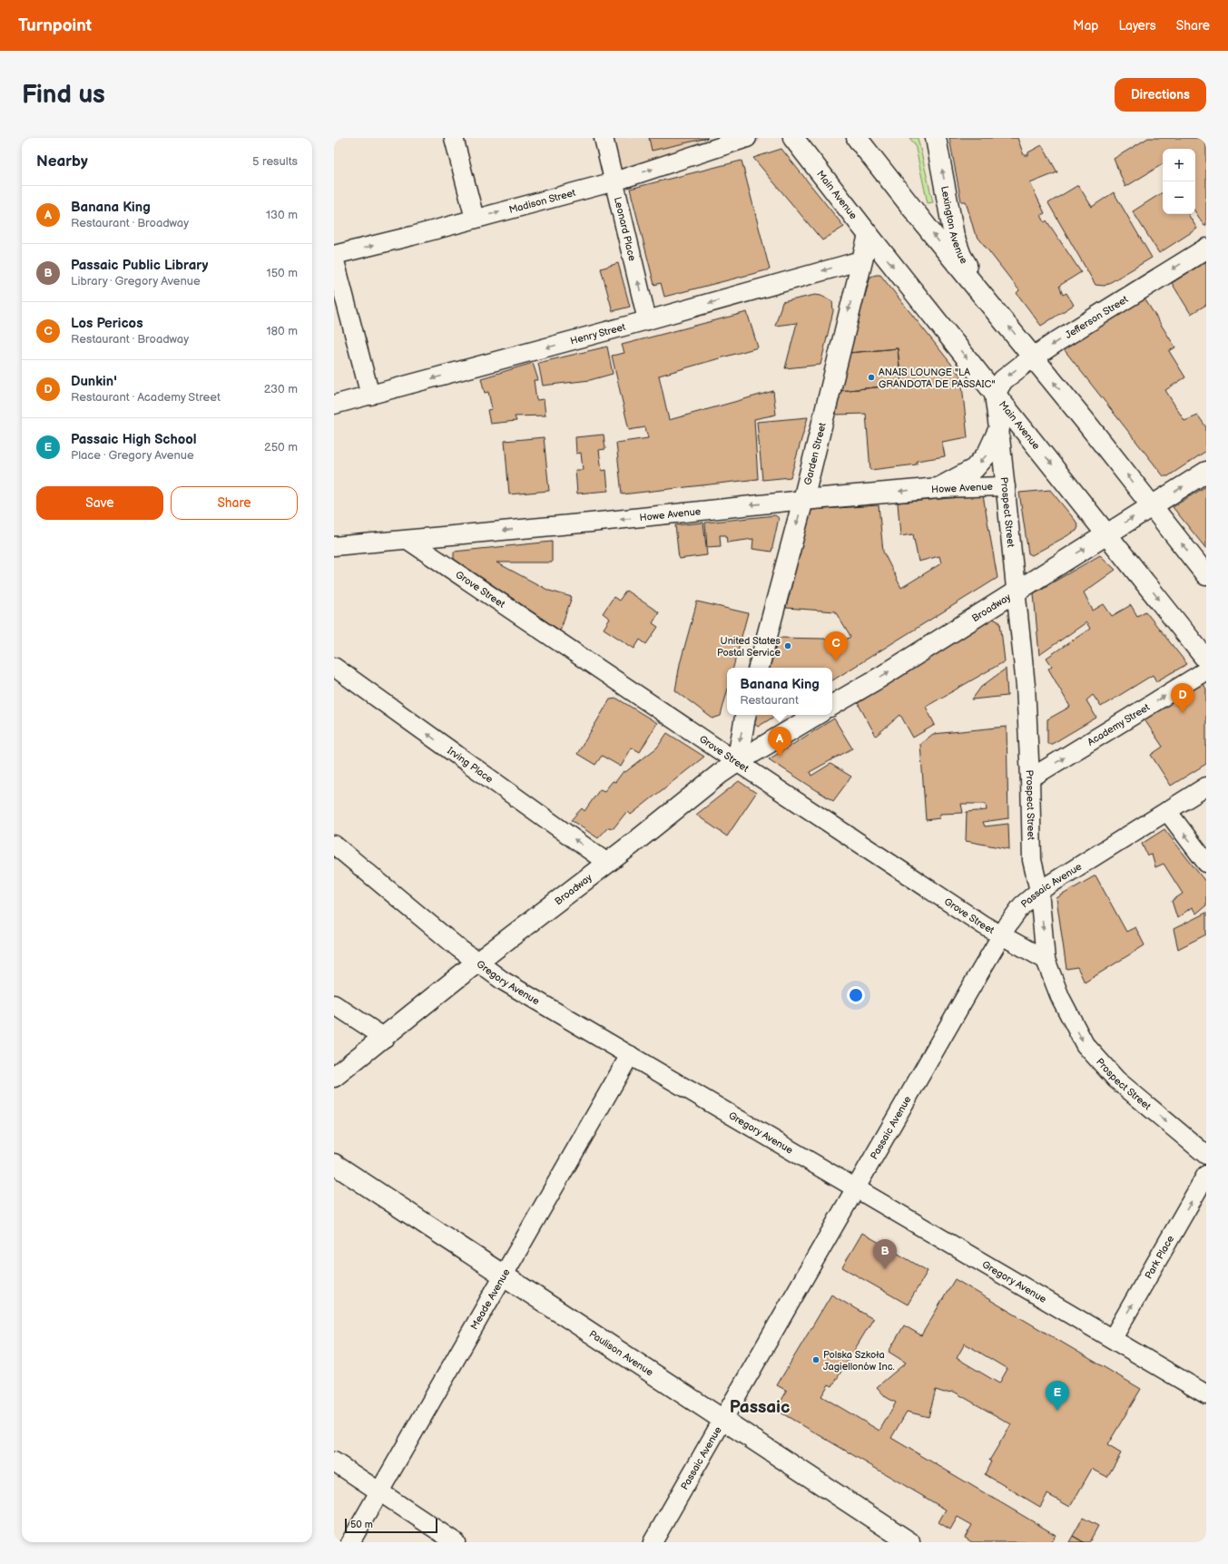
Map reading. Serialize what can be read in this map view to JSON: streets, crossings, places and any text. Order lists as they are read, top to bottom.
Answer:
{
  "streets": {
    "main road": [
      "Main Avenue",
      "Lexington Avenue",
      "Jefferson Street",
      "Garden Street",
      "Howe Avenue",
      "Prospect Street",
      "Broadway",
      "Paulison Avenue"
    ],
    "street": [
      "Madison Street",
      "Leonard Place",
      "Henry Street",
      "Grove Street",
      "Academy Street",
      "Irving Place",
      "Passaic Avenue",
      "Gregory Avenue",
      "Park Place",
      "Meade Avenue"
    ]
  },
  "crossings": [
    ["Main Avenue", "Jefferson Street"],
    ["Main Avenue", "Garden Street"],
    ["Main Avenue", "Prospect Street"],
    ["Main Avenue", "Broadway"],
    ["Madison Street", "Leonard Place"],
    ["Leonard Place", "Henry Street"],
    ["Jefferson Street", "Prospect Street"],
    ["Henry Street", "Garden Street"],
    ["Garden Street", "Howe Avenue"],
    ["Howe Avenue", "Prospect Street"],
    ["Howe Avenue", "Grove Street"],
    ["Prospect Street", "Grove Street"],
    ["Prospect Street", "Broadway"],
    ["Prospect Street", "Academy Street"],
    ["Prospect Street", "Passaic Avenue"],
    ["Grove Street", "Broadway"],
    ["Grove Street", "Passaic Avenue"],
    ["Broadway", "Irving Place"],
    ["Broadway", "Gregory Avenue"],
    ["Passaic Avenue", "Gregory Avenue"],
    ["Passaic Avenue", "Paulison Avenue"],
    ["Gregory Avenue", "Park Place"],
    ["Gregory Avenue", "Meade Avenue"],
    ["Meade Avenue", "Paulison Avenue"]
  ],
  "one_way": [
    "Madison Street",
    "Leonard Place",
    "Jefferson Street",
    "Henry Street",
    "Garden Street",
    "Howe Avenue",
    "Prospect Street",
    "Broadway",
    "Academy Street",
    "Irving Place",
    "Park Place"
  ],
  "districts": ["Passaic"],
  "places": ["ANAIS LOUNGE \"LA GRANDOTA DE PASSAIC\"", "United States Postal Service", "Polska Szkoła Jagiellonów Inc."],
  "scale_bar": "50 m",
  "page": {
    "header": "Turnpoint",
    "nav": ["Map", "Layers", "Share"],
    "buttons": [
      "Directions",
      ["Save", "Share"]
    ],
    "title": "Find us",
    "heading": ["Nearby", "5 results"],
    "map_buttons": ["+", "−"],
    "list": [
      {
        "mark": "A",
        "name": "Banana King",
        "note": "Restaurant · Broadway",
        "value": "130 m"
      },
      {
        "mark": "B",
        "name": "Passaic Public Library",
        "note": "Library · Gregory Avenue",
        "value": "150 m"
      },
      {
        "mark": "C",
        "name": "Los Pericos",
        "note": "Restaurant · Broadway",
        "value": "180 m"
      },
      {
        "mark": "D",
        "name": "Dunkin'",
        "note": "Restaurant · Academy Street",
        "value": "230 m"
      },
      {
        "mark": "E",
        "name": "Passaic High School",
        "note": "Place · Gregory Avenue",
        "value": "250 m"
      }
    ],
    "pins": [
      "C",
      "D",
      "A",
      "B",
      "E"
    ],
    "popup": ["Banana King", "Restaurant"],
    "scale": "50 m"
  }
}
